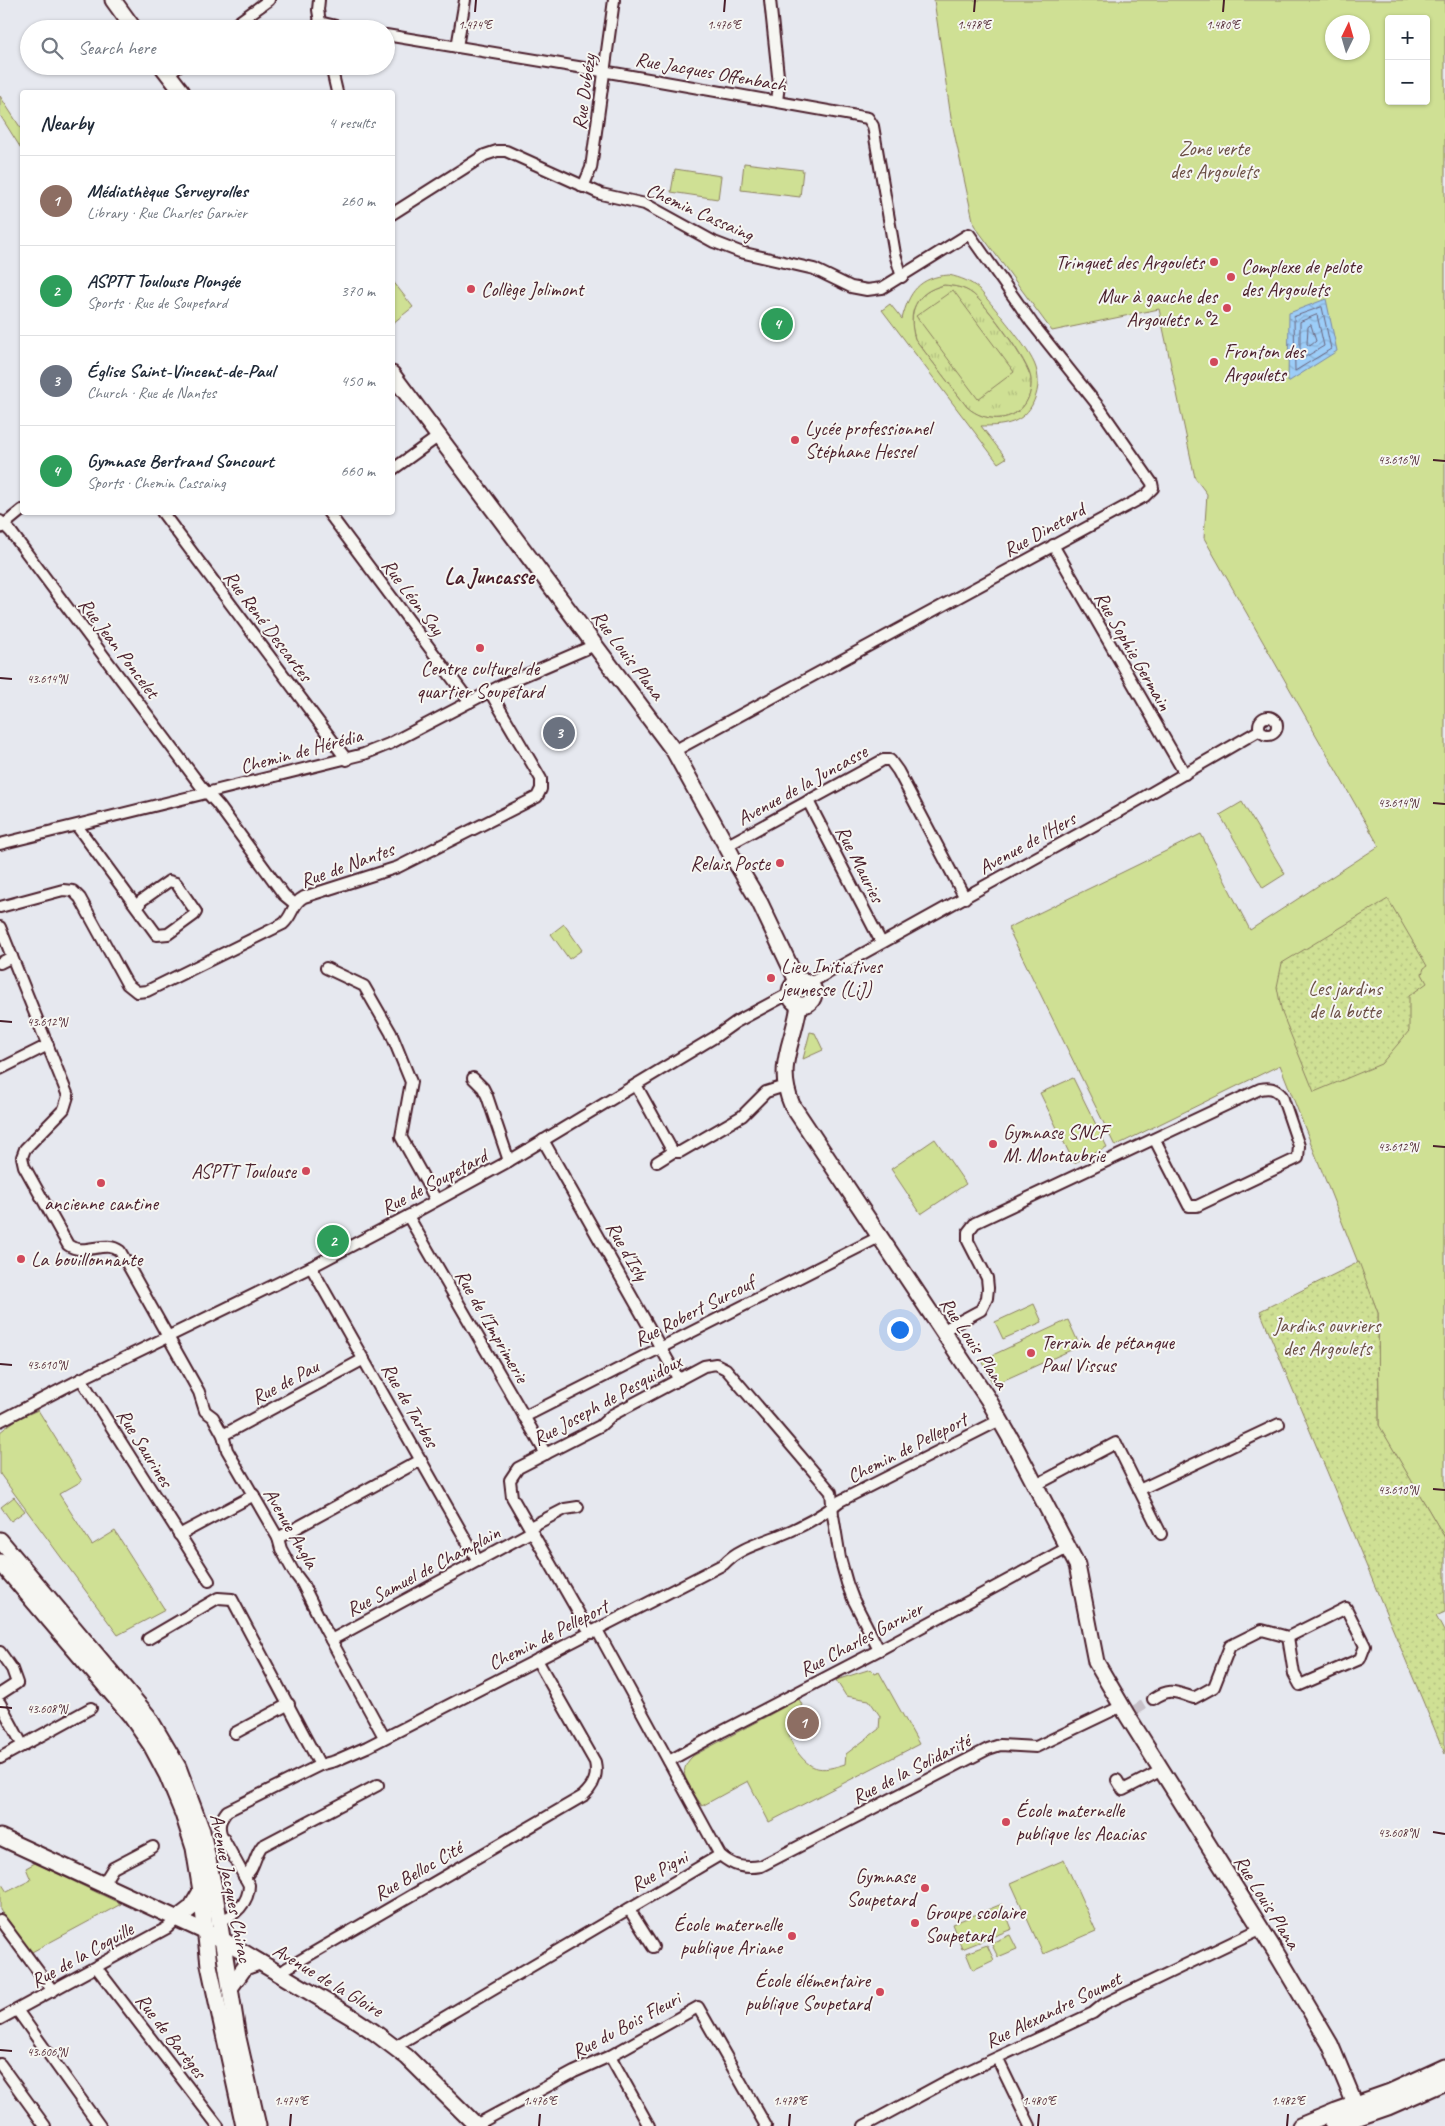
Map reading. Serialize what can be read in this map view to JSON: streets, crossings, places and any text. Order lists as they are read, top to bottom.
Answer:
{
  "streets": {
    "street": [
      "Rue Jacques Offenbach",
      "Rue Dubézy",
      "Chemin Cassaing",
      "Rue Dinetard",
      "Rue Léon Say",
      "Rue René Descartes",
      "Rue Jean Poncelet",
      "Rue Sophie Germain",
      "Rue Louis Plana",
      "Chemin de Hérédia",
      "Avenue de la Juncasse",
      "Avenue de l'Hers",
      "Rue Mauries",
      "Rue de Nantes",
      "Rue de Soupetard",
      "Rue d'Isly",
      "Rue Robert Surcouf",
      "Rue de l'Imprimerie",
      "Rue de Pau",
      "Rue Joseph de Pesquidoux",
      "Rue de Tarbes",
      "Rue Saurines",
      "Chemin de Pelleport",
      "Avenue Angla",
      "Rue Samuel de Champlain",
      "Rue Charles Garnier",
      "Rue de la Solidarité",
      "Rue Belloc Cité",
      "Rue Pigni",
      "Avenue Jacques Chirac",
      "Rue de la Coquille",
      "Avenue de la Gloire",
      "Rue Alexandre Soumet",
      "Rue du Bois Fleuri",
      "Rue de Barèges"
    ]
  },
  "crossings": [
    ["Rue Jacques Offenbach", "Rue Dubézy"],
    ["Rue Jacques Offenbach", "Chemin Cassaing"],
    ["Rue Dubézy", "Chemin Cassaing"],
    ["Chemin Cassaing", "Rue Dinetard"],
    ["Rue Dinetard", "Rue Sophie Germain"],
    ["Rue Dinetard", "Rue Louis Plana"],
    ["Rue Léon Say", "Chemin de Hérédia"],
    ["Rue René Descartes", "Chemin de Hérédia"],
    ["Rue Jean Poncelet", "Chemin de Hérédia"],
    ["Rue Jean Poncelet", "Rue de Nantes"],
    ["Rue Sophie Germain", "Avenue de l'Hers"],
    ["Rue Louis Plana", "Chemin de Hérédia"],
    ["Rue Louis Plana", "Avenue de la Juncasse"],
    ["Rue Louis Plana", "Avenue de l'Hers"],
    ["Rue Louis Plana", "Rue de Soupetard"],
    ["Rue Louis Plana", "Rue Robert Surcouf"],
    ["Rue Louis Plana", "Chemin de Pelleport"],
    ["Rue Louis Plana", "Rue Charles Garnier"],
    ["Rue Louis Plana", "Rue de la Solidarité"],
    ["Rue Louis Plana", "Rue Alexandre Soumet"],
    ["Chemin de Hérédia", "Rue de Nantes"],
    ["Avenue de la Juncasse", "Avenue de l'Hers"],
    ["Avenue de la Juncasse", "Rue Mauries"],
    ["Avenue de l'Hers", "Rue Mauries"],
    ["Avenue de l'Hers", "Rue de Soupetard"],
    ["Rue de Soupetard", "Rue d'Isly"],
    ["Rue de Soupetard", "Rue de l'Imprimerie"],
    ["Rue de Soupetard", "Rue de Tarbes"],
    ["Rue de Soupetard", "Rue Saurines"],
    ["Rue de Soupetard", "Avenue Angla"],
    ["Rue d'Isly", "Rue Robert Surcouf"],
    ["Rue d'Isly", "Rue Joseph de Pesquidoux"],
    ["Rue Robert Surcouf", "Rue de l'Imprimerie"],
    ["Rue de l'Imprimerie", "Rue Joseph de Pesquidoux"],
    ["Rue de Pau", "Rue de Tarbes"],
    ["Rue de Pau", "Avenue Angla"],
    ["Rue Joseph de Pesquidoux", "Chemin de Pelleport"],
    ["Rue Joseph de Pesquidoux", "Rue Samuel de Champlain"],
    ["Rue Joseph de Pesquidoux", "Rue Charles Garnier"],
    ["Rue de Tarbes", "Rue Samuel de Champlain"],
    ["Chemin de Pelleport", "Avenue Angla"],
    ["Chemin de Pelleport", "Rue Belloc Cité"],
    ["Chemin de Pelleport", "Avenue Jacques Chirac"],
    ["Avenue Angla", "Rue Samuel de Champlain"],
    ["Rue de la Solidarité", "Rue Pigni"],
    ["Rue Belloc Cité", "Avenue de la Gloire"],
    ["Rue Pigni", "Avenue de la Gloire"],
    ["Avenue Jacques Chirac", "Avenue de la Gloire"],
    ["Rue de la Coquille", "Avenue de la Gloire"],
    ["Rue de la Coquille", "Rue de Barèges"],
    ["Avenue de la Gloire", "Rue du Bois Fleuri"]
  ],
  "districts": ["La Juncasse"],
  "parks": ["Zone verte des Argoulets", "Les jardins de la butte", "Jardins ouvriers des Argoulets"],
  "places": [
    "Trinquet des Argoulets",
    "Complexe de pelote des Argoulets",
    "Collège Jolimont",
    "Mur à gauche des Argoulets n°2",
    "Fronton des Argoulets",
    "Lycée professionnel Stéphane Hessel",
    "Centre culturel de quartier Soupetard",
    "Relais Poste",
    "Lieu Initiatives jeunesse (LiJ)",
    "Gymnase SNCF M. Montaubrie",
    "ASPTT Toulouse",
    "ancienne cantine",
    "La bouillonnante",
    "Terrain de pétanque Paul Vissus",
    "École maternelle publique les Acacias",
    "Gymnase Soupetard",
    "Groupe scolaire Soupetard",
    "École maternelle publique Ariane",
    "École élémentaire publique Soupetard"
  ],
  "north": "top",
  "page": {
    "map_buttons": ["+", "−"],
    "search": "Search here",
    "heading": ["Nearby", "4 results"],
    "list": [
      {
        "mark": "1",
        "name": "Médiathèque Serveyrolles",
        "note": "Library · Rue Charles Garnier",
        "value": "260 m"
      },
      {
        "mark": "2",
        "name": "ASPTT Toulouse Plongée",
        "note": "Sports · Rue de Soupetard",
        "value": "370 m"
      },
      {
        "mark": "3",
        "name": "Église Saint-Vincent-de-Paul",
        "note": "Church · Rue de Nantes",
        "value": "450 m"
      },
      {
        "mark": "4",
        "name": "Gymnase Bertrand Soncourt",
        "note": "Sports · Chemin Cassaing",
        "value": "660 m"
      }
    ],
    "pins": [
      "4",
      "3",
      "2",
      "1"
    ]
  },
  "coordinates": [
    "1.474°E",
    "1.476°E",
    "1.478°E",
    "1.480°E",
    "43.616°N",
    "43.614°N",
    "43.612°N",
    "43.610°N",
    "43.608°N",
    "43.606°N",
    "1.482°E"
  ]
}
